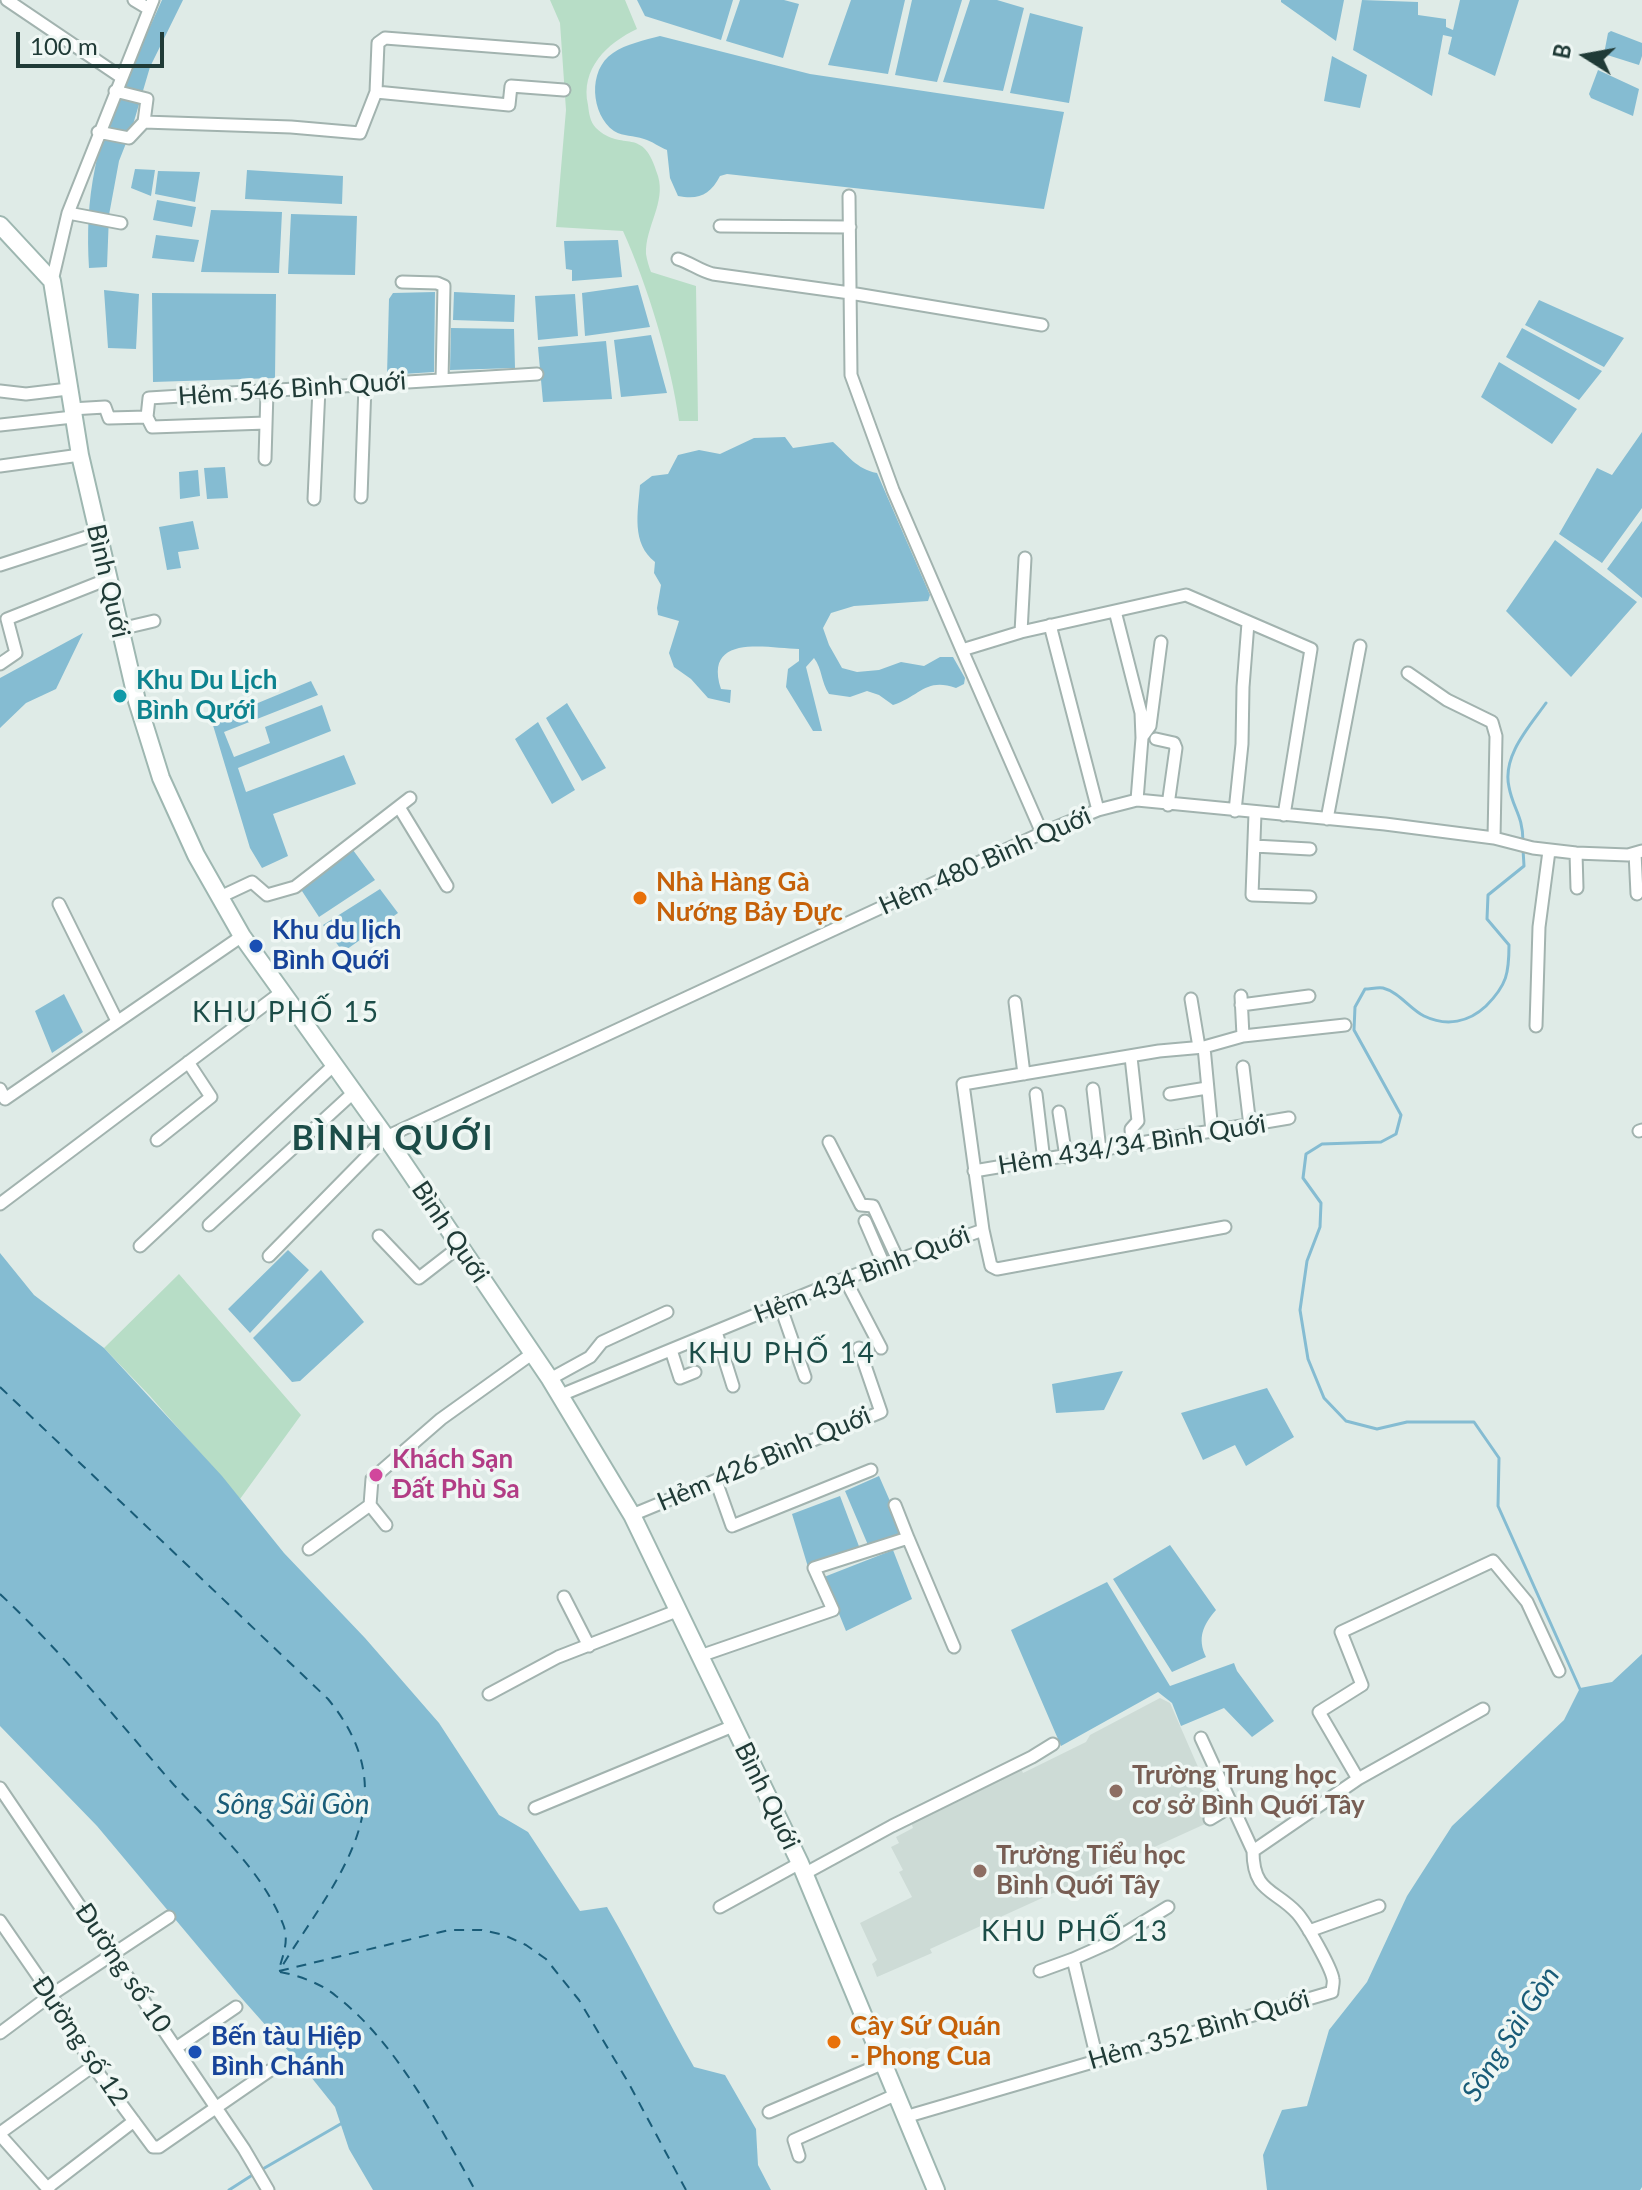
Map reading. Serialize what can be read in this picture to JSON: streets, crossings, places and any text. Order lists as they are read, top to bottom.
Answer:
{
  "streets": {
    "main road": ["Bình Quới"],
    "street": [
      "Hẻm 546 Bình Quới",
      "Hẻm 480 Bình Quới",
      "Hẻm 434/34 Bình Quới",
      "Hẻm 434 Bình Quới",
      "Hẻm 426 Bình Quới",
      "Đường số 10",
      "Hẻm 352 Bình Quới",
      "Đường số 12"
    ]
  },
  "crossings": [
    ["Hẻm 546 Bình Quới", "Bình Quới"],
    ["Bình Quới", "Hẻm 480 Bình Quới"],
    ["Bình Quới", "Hẻm 434 Bình Quới"],
    ["Bình Quới", "Hẻm 426 Bình Quới"],
    ["Bình Quới", "Hẻm 352 Bình Quới"],
    ["Hẻm 434/34 Bình Quới", "Hẻm 434 Bình Quới"],
    ["Đường số 10", "Đường số 12"]
  ],
  "districts": [
    "KHU PHỐ 15",
    "BÌNH QUỚI",
    "KHU PHỐ 14",
    "KHU PHỐ 13"
  ],
  "water": ["Sông Sài Gòn"],
  "places": [
    "Khu Du Lịch Bình Qưới",
    "Nhà Hàng Gà Nướng Bảy Đực",
    "Khu du lịch Bình Quới",
    "Khách Sạn Đất Phù Sa",
    "Trường Trung học cơ sở Bình Quới Tây",
    "Trường Tiểu học Bình Quới Tây",
    "Cây Sứ Quán - Phong Cua",
    "Bến tàu Hiệp Bình Chánh"
  ],
  "scale_bar": "100 m",
  "north": "left"
}
